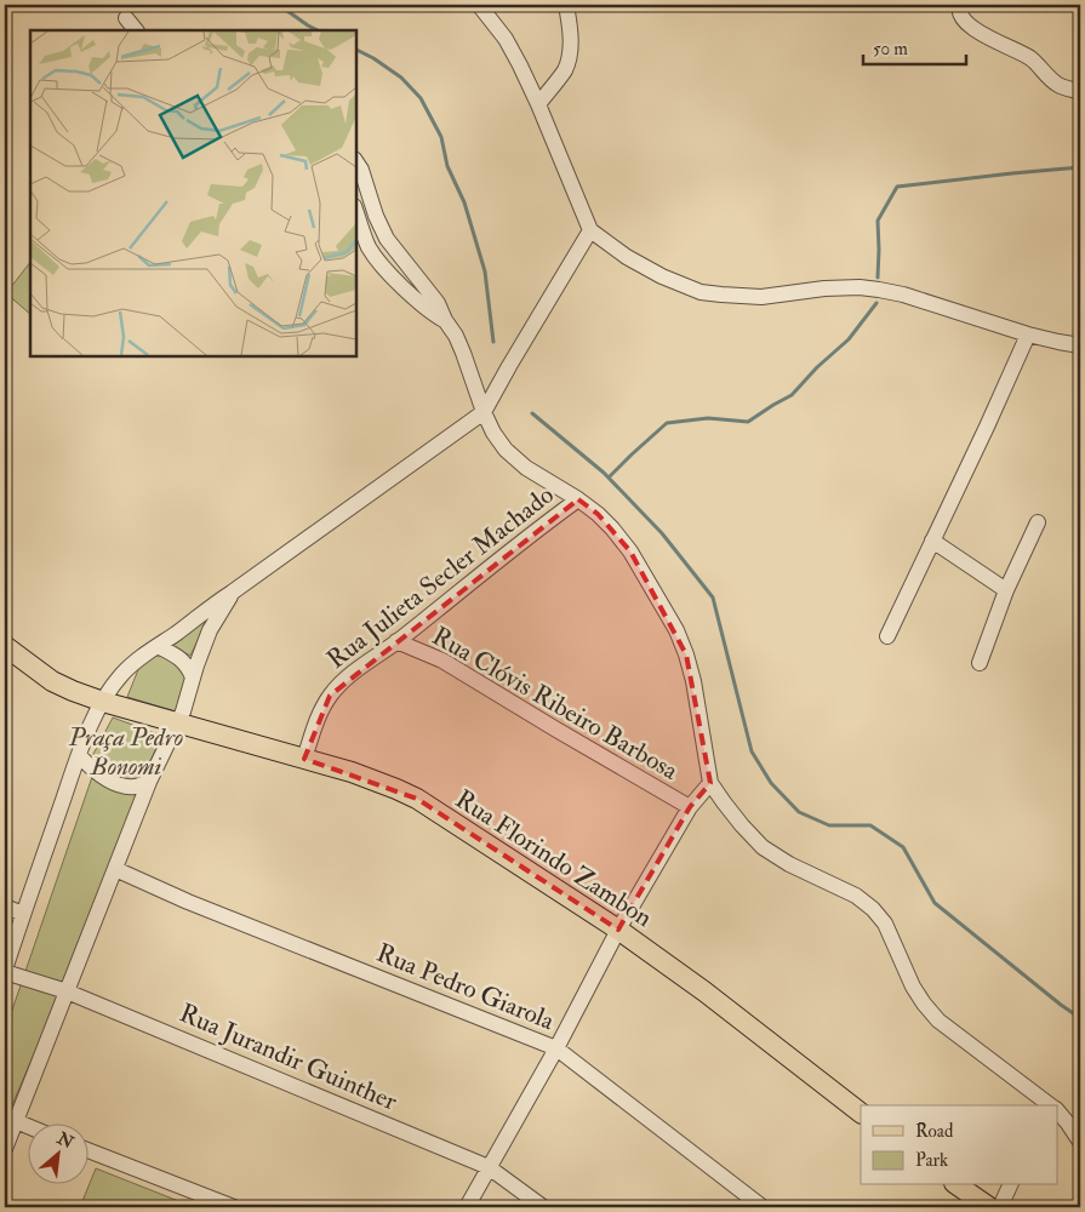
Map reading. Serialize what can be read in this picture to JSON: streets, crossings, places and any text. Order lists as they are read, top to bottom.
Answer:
{
  "streets": {
    "main road": ["Rua Florindo Zambon"],
    "street": [
      "Rua Julieta Secler Machado",
      "Rua Clóvis Ribeiro Barbosa",
      "Rua Pedro Giarola",
      "Rua Jurandir Guinther"
    ]
  },
  "crossings": [
    ["Rua Julieta Secler Machado", "Rua Clóvis Ribeiro Barbosa"],
    ["Rua Julieta Secler Machado", "Rua Florindo Zambon"]
  ],
  "parks": ["Praça Pedro Bonomi"],
  "legend": ["Road", "Park"],
  "scale_bar": "50 m",
  "north": "top right"
}
